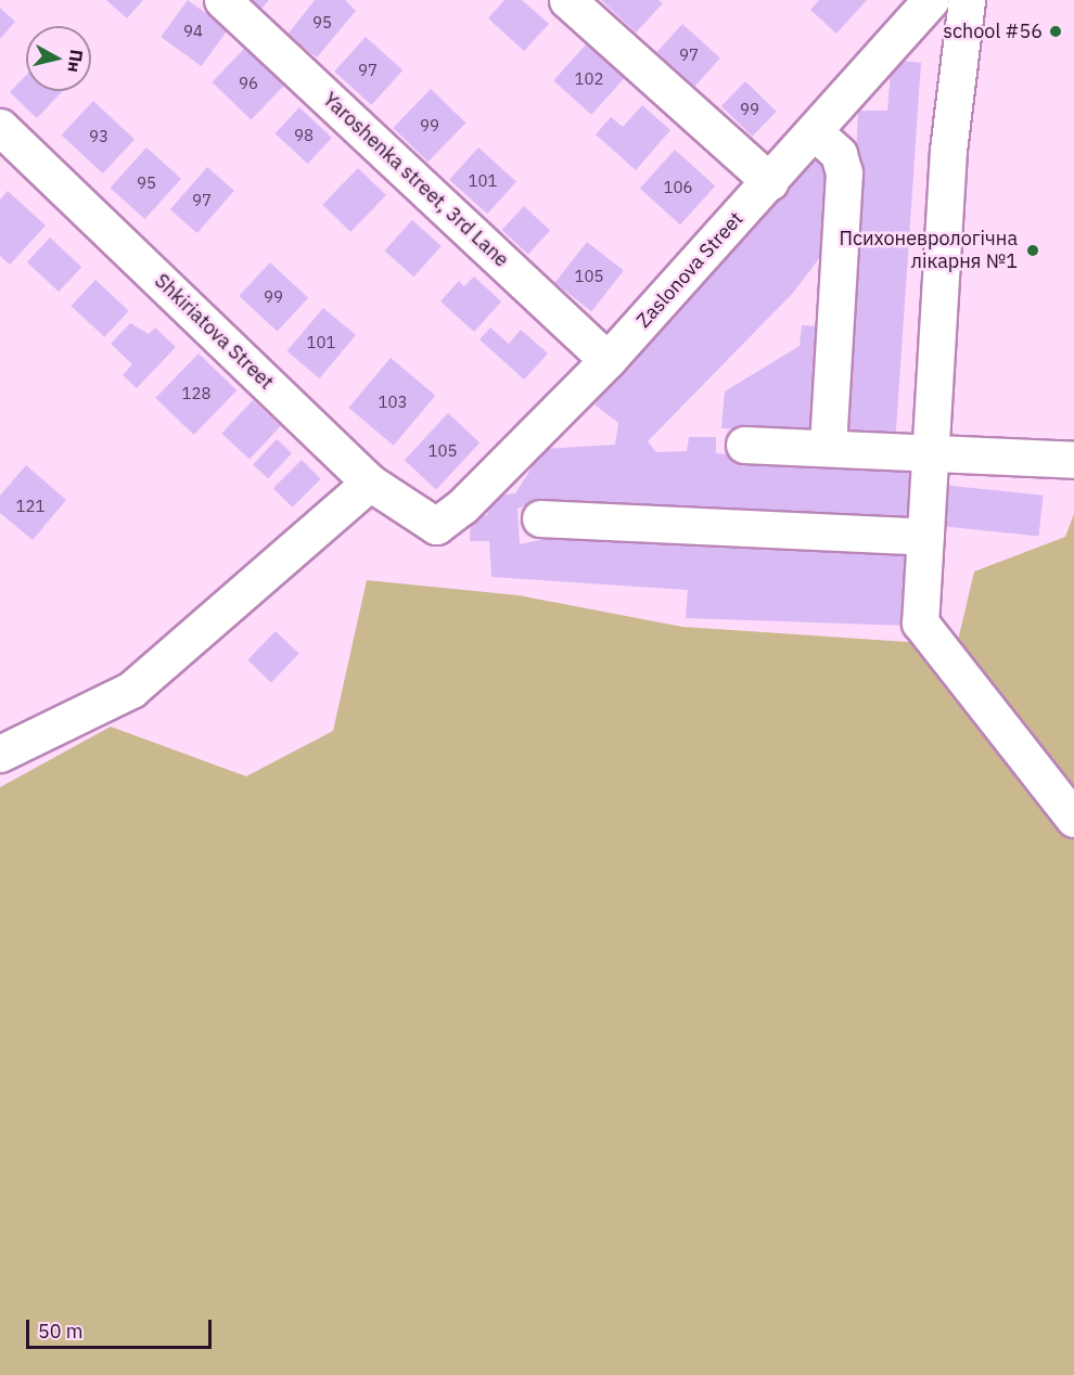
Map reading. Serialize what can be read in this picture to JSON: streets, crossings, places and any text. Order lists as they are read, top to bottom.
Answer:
{
  "streets": {
    "street": ["Yaroshenka street, 3rd Lane", "Zaslonova Street", "Shkiriatova Street"]
  },
  "crossings": [
    ["Yaroshenka street, 3rd Lane", "Zaslonova Street"],
    ["Zaslonova Street", "Shkiriatova Street"]
  ],
  "places": ["school #56", "Психоневрологічна лікарня №1"],
  "house_numbers": [
    "95",
    "94",
    "97",
    "97",
    "102",
    "96",
    "99",
    "99",
    "98",
    "93",
    "101",
    "95",
    "106",
    "97",
    "105",
    "99",
    "101",
    "128",
    "103",
    "105",
    "121"
  ],
  "scale_bar": "50 m",
  "north": "right"
}
